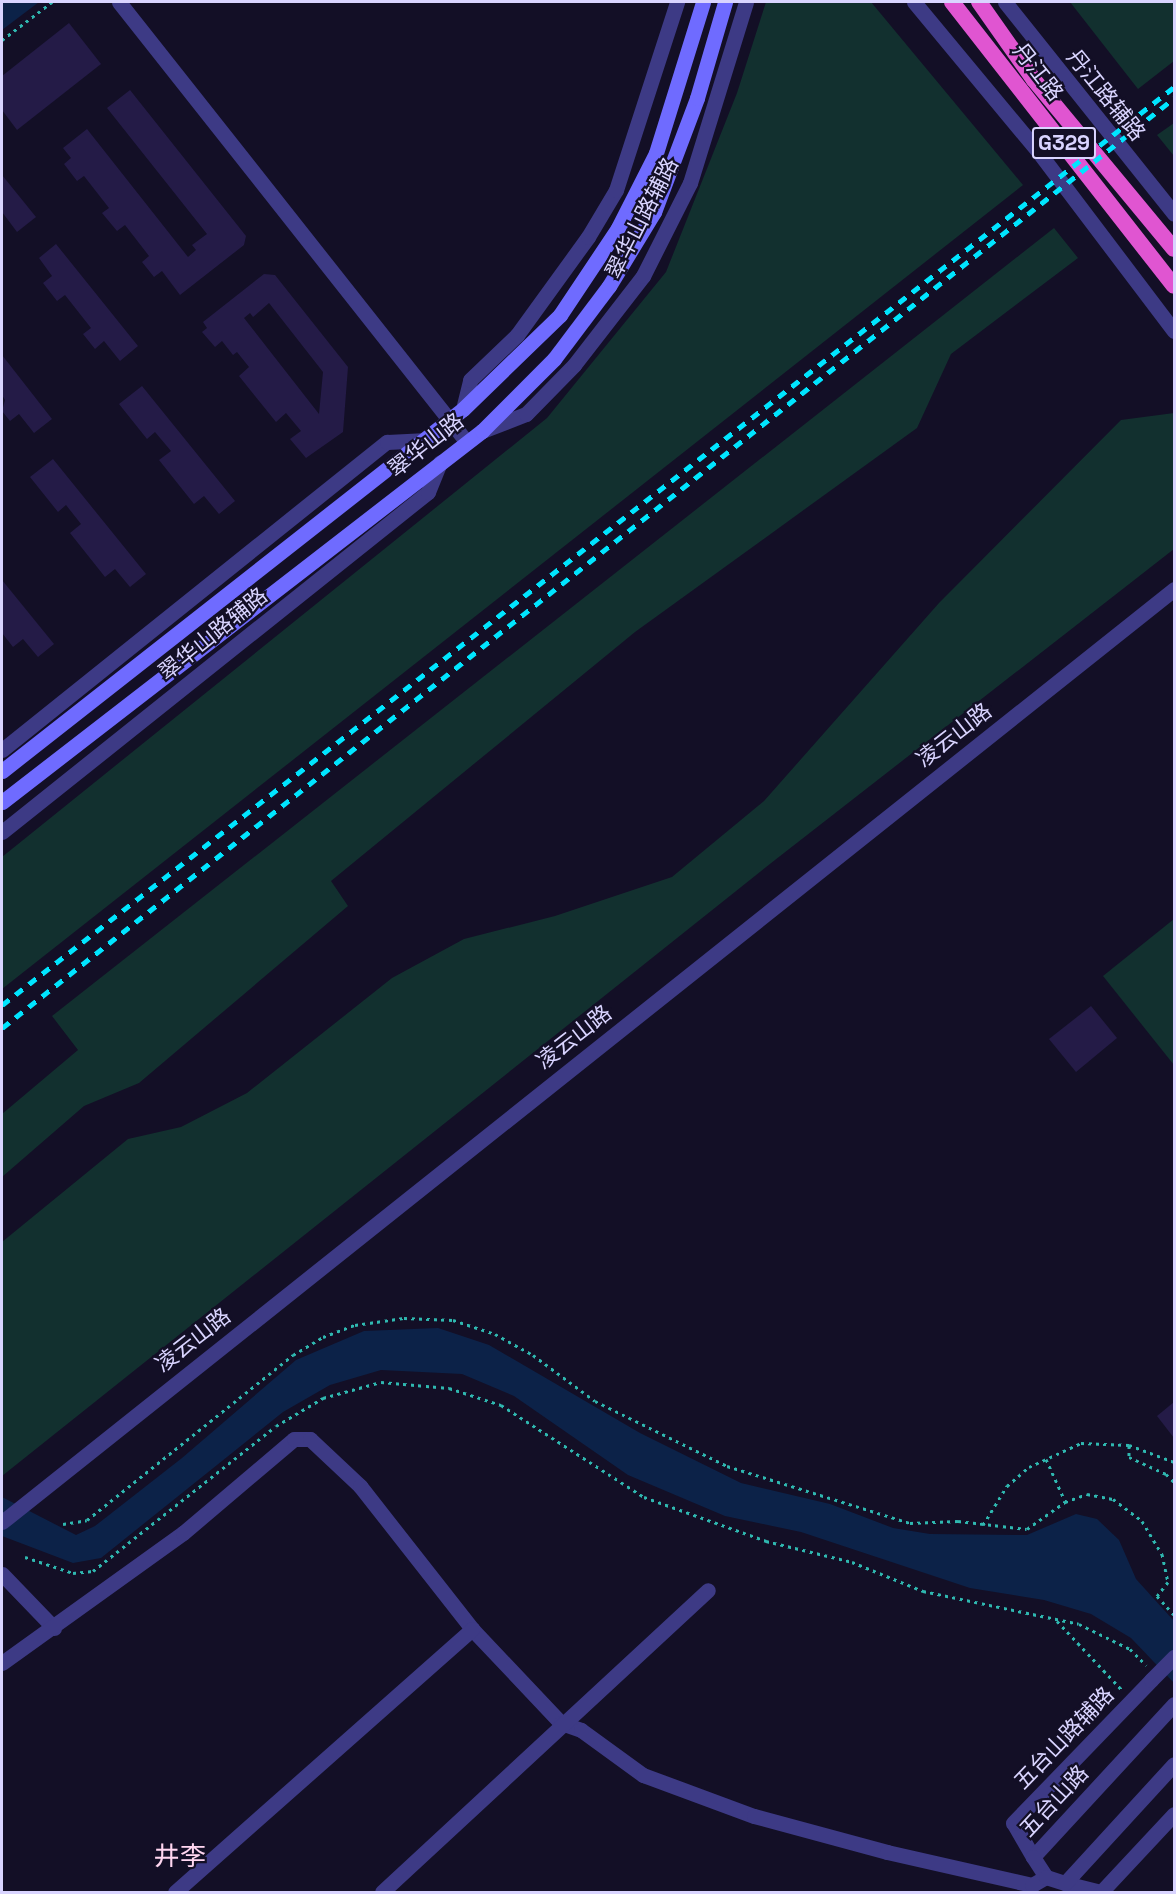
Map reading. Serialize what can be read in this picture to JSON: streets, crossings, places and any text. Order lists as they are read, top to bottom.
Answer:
{
  "streets": {
    "highway": ["丹江路", "G329"],
    "main road": ["翠华山路"],
    "street": [
      "丹江路辅路",
      "翠华山路辅路",
      "凌云山路",
      "五台山路辅路",
      "五台山路"
    ]
  },
  "crossings": [
    ["翠华山路辅路", "翠华山路"],
    ["五台山路辅路", "五台山路"]
  ],
  "districts": ["井李"]
}
